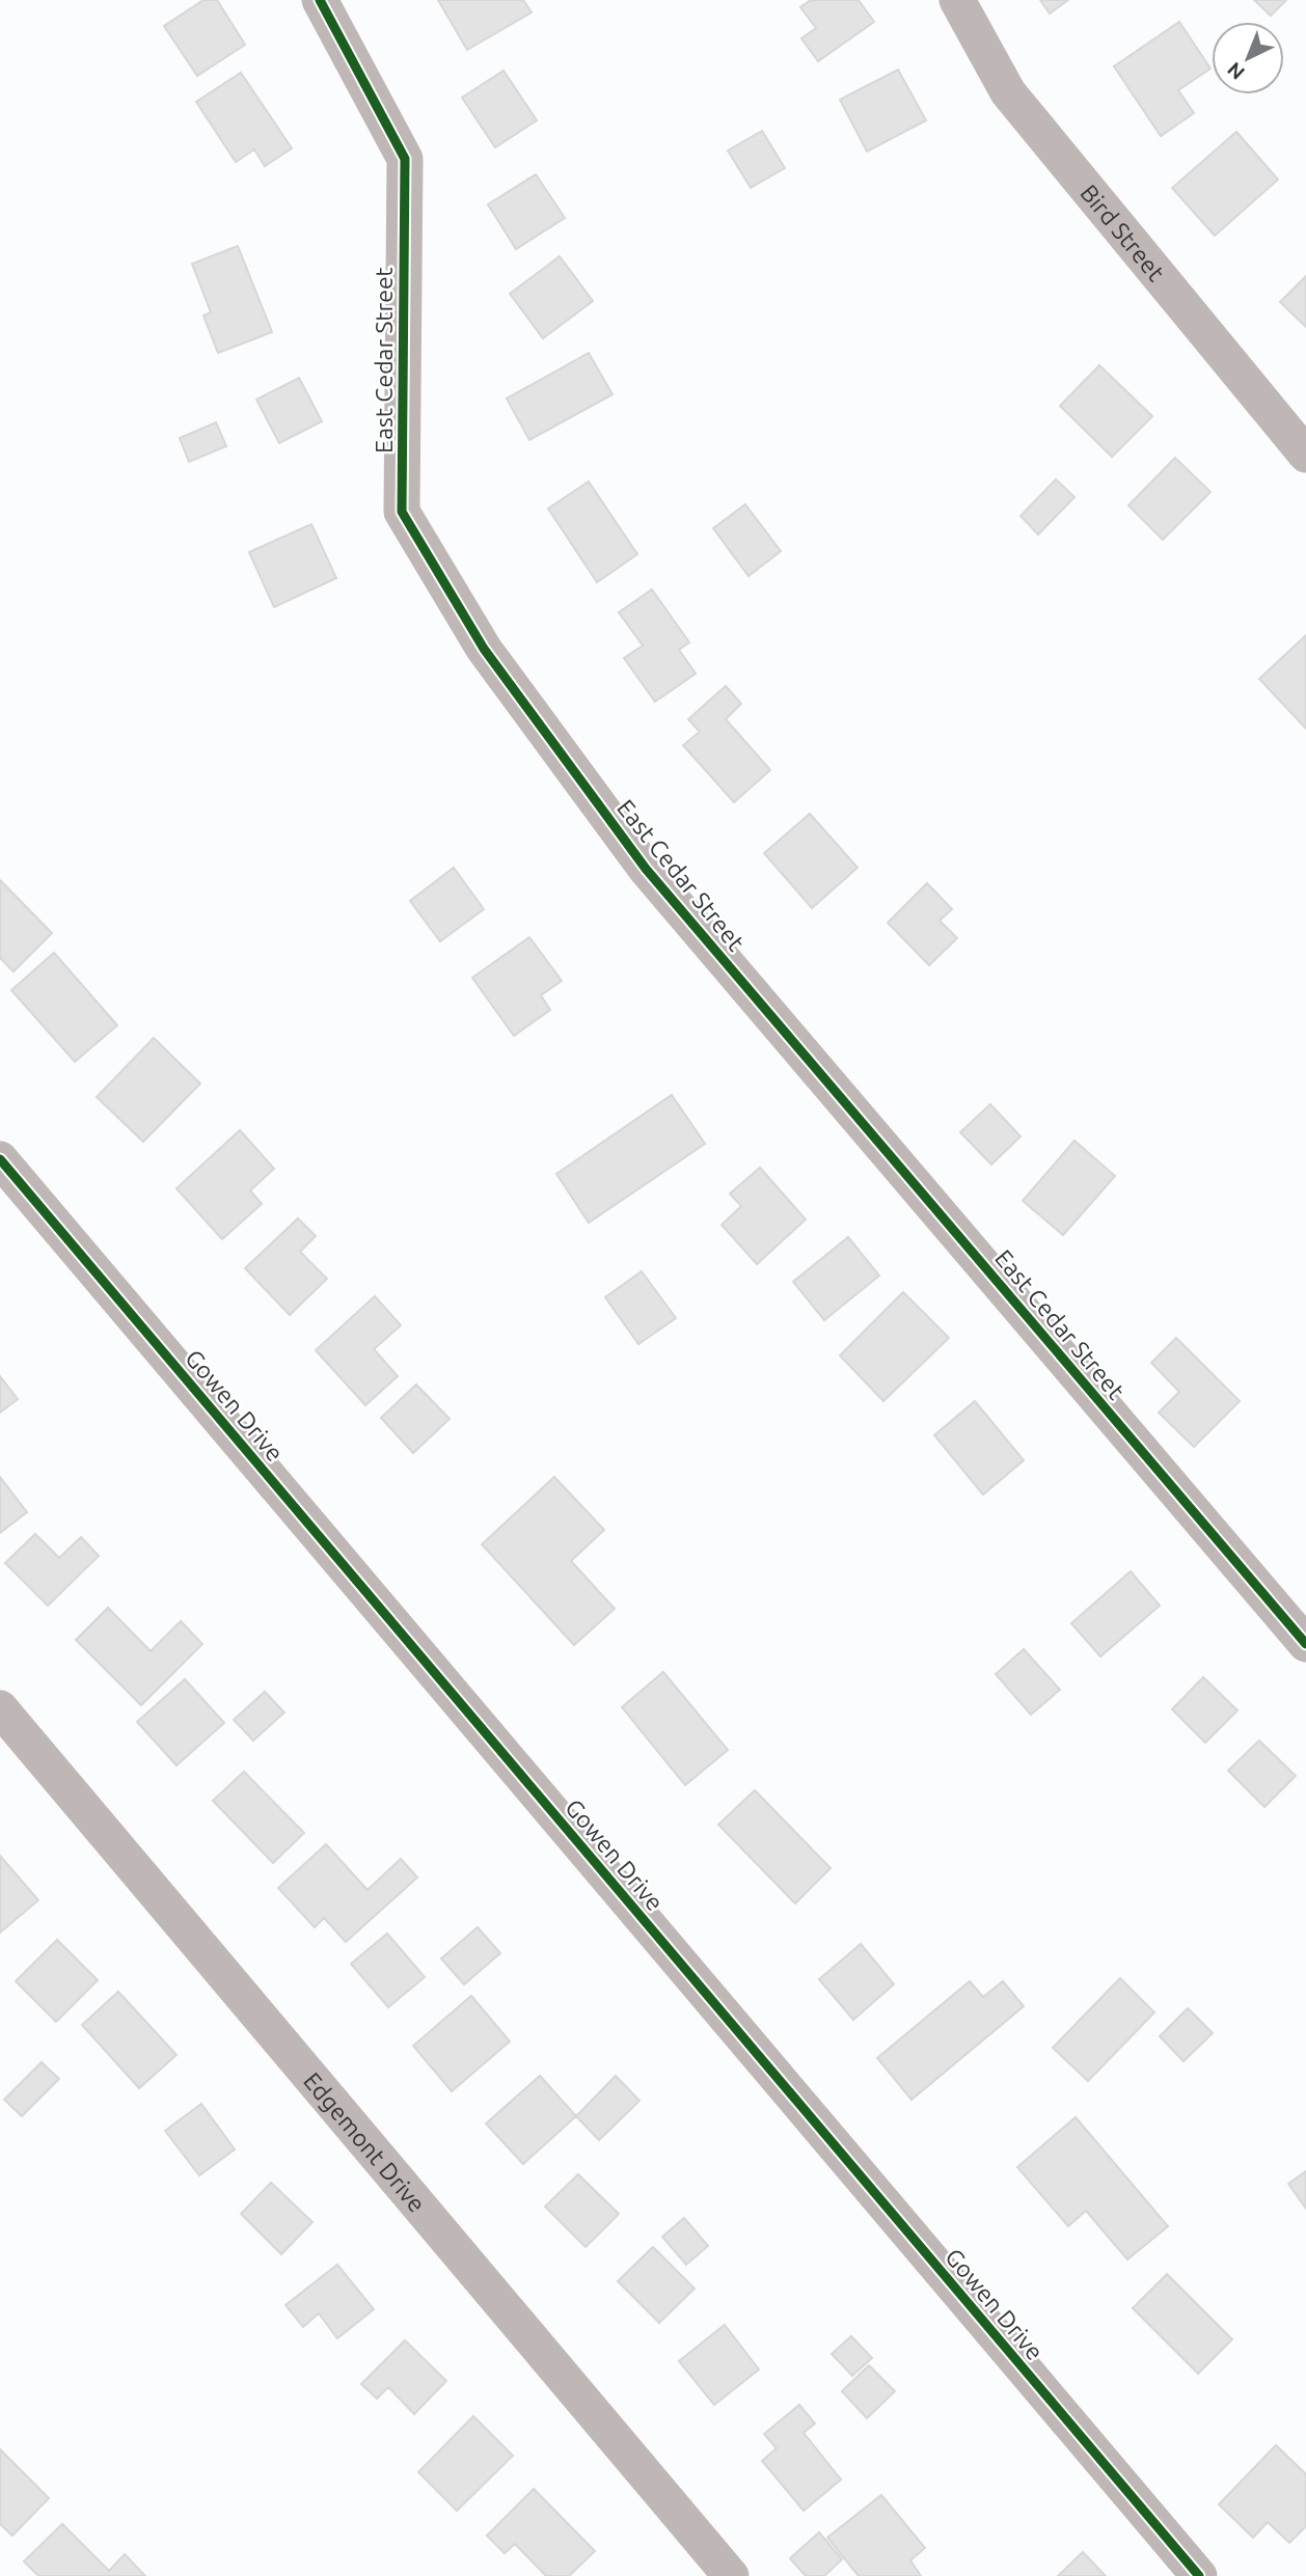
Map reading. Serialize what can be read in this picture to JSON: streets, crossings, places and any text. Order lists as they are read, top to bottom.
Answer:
{
  "streets": {
    "street": [
      "Bird Street",
      "East Cedar Street",
      "Gowen Drive",
      "Edgemont Drive"
    ]
  },
  "north": "bottom left"
}
